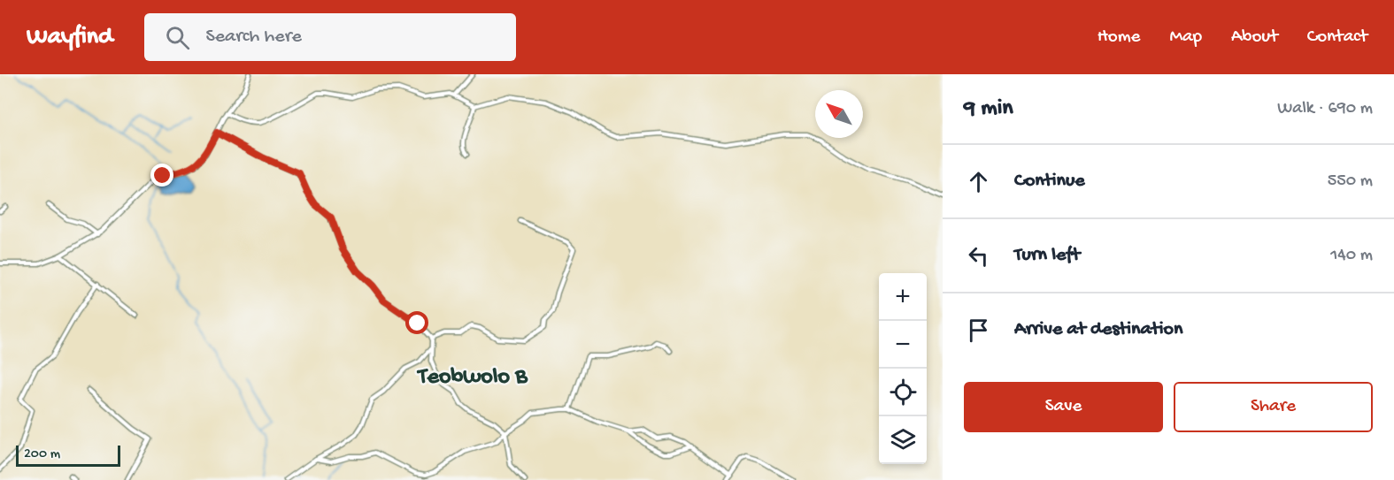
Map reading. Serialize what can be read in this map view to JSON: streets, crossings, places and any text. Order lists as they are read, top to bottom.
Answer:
{
  "districts": ["Teobwolo B"],
  "scale_bar": "200 m",
  "north": "top left",
  "page": {
    "header": "Wayfind",
    "search": "Search here",
    "nav": [
      "Home",
      "Map",
      "About",
      "Contact"
    ],
    "heading": ["9 min", "Walk · 690 m"],
    "list": [
      ["Continue", "550 m"],
      ["Turn left", "140 m"],
      "Arrive at destination"
    ],
    "map_buttons": ["+", "−"],
    "buttons": ["Save", "Share"],
    "scale": "200 m"
  }
}
